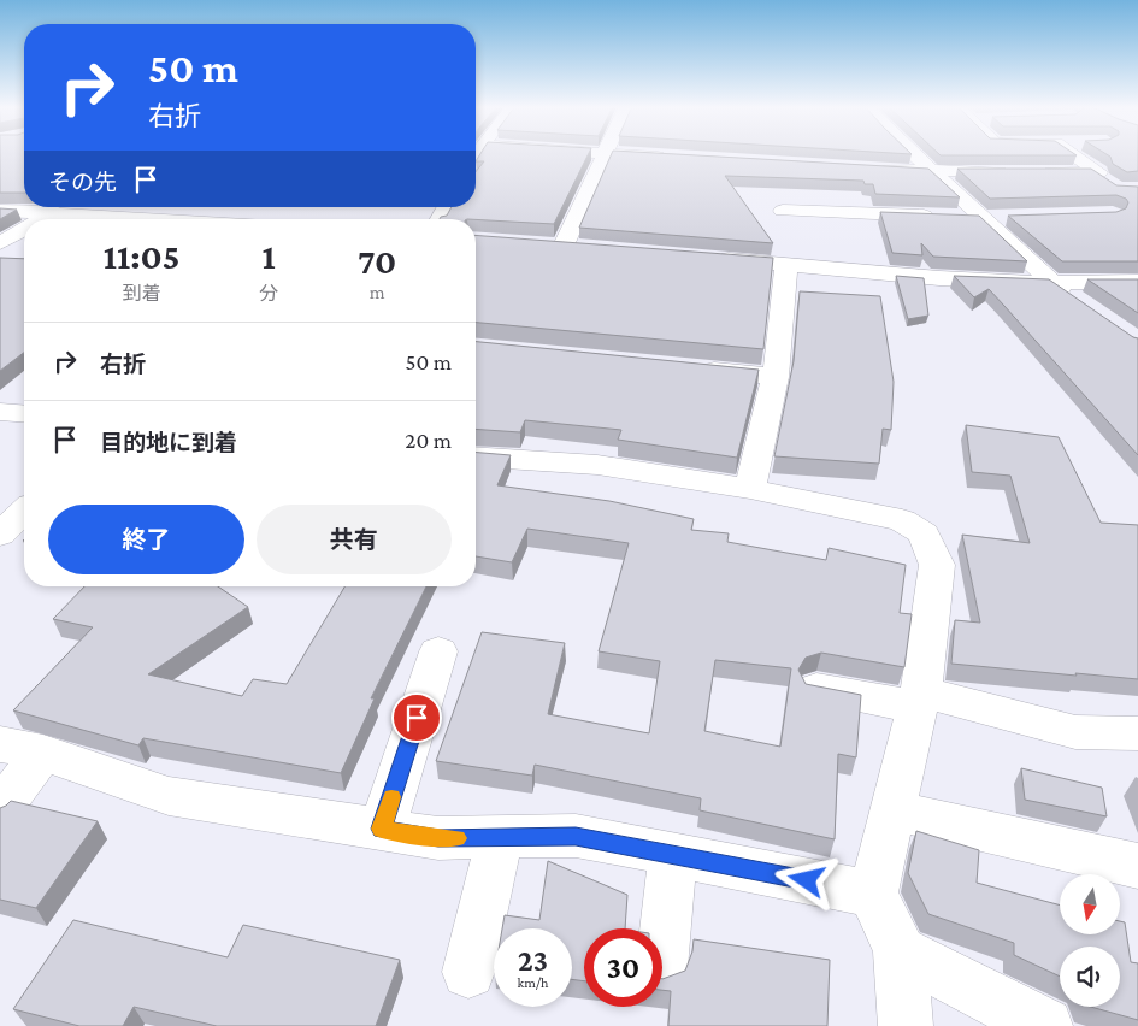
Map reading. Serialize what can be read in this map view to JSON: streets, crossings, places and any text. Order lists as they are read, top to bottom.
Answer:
{
  "north": "bottom",
  "page": {
    "turn": ["50 m", "右折"],
    "then": "その先",
    "eta": [
      "11:05",
      "到着",
      "1",
      "分",
      "70",
      "m"
    ],
    "list": [
      {
        "name": "右折",
        "value": "50 m"
      },
      {
        "name": "目的地に到着",
        "value": "20 m"
      }
    ],
    "buttons": ["終了", "共有"],
    "speed": "23 km/h",
    "limit": "30"
  }
}
